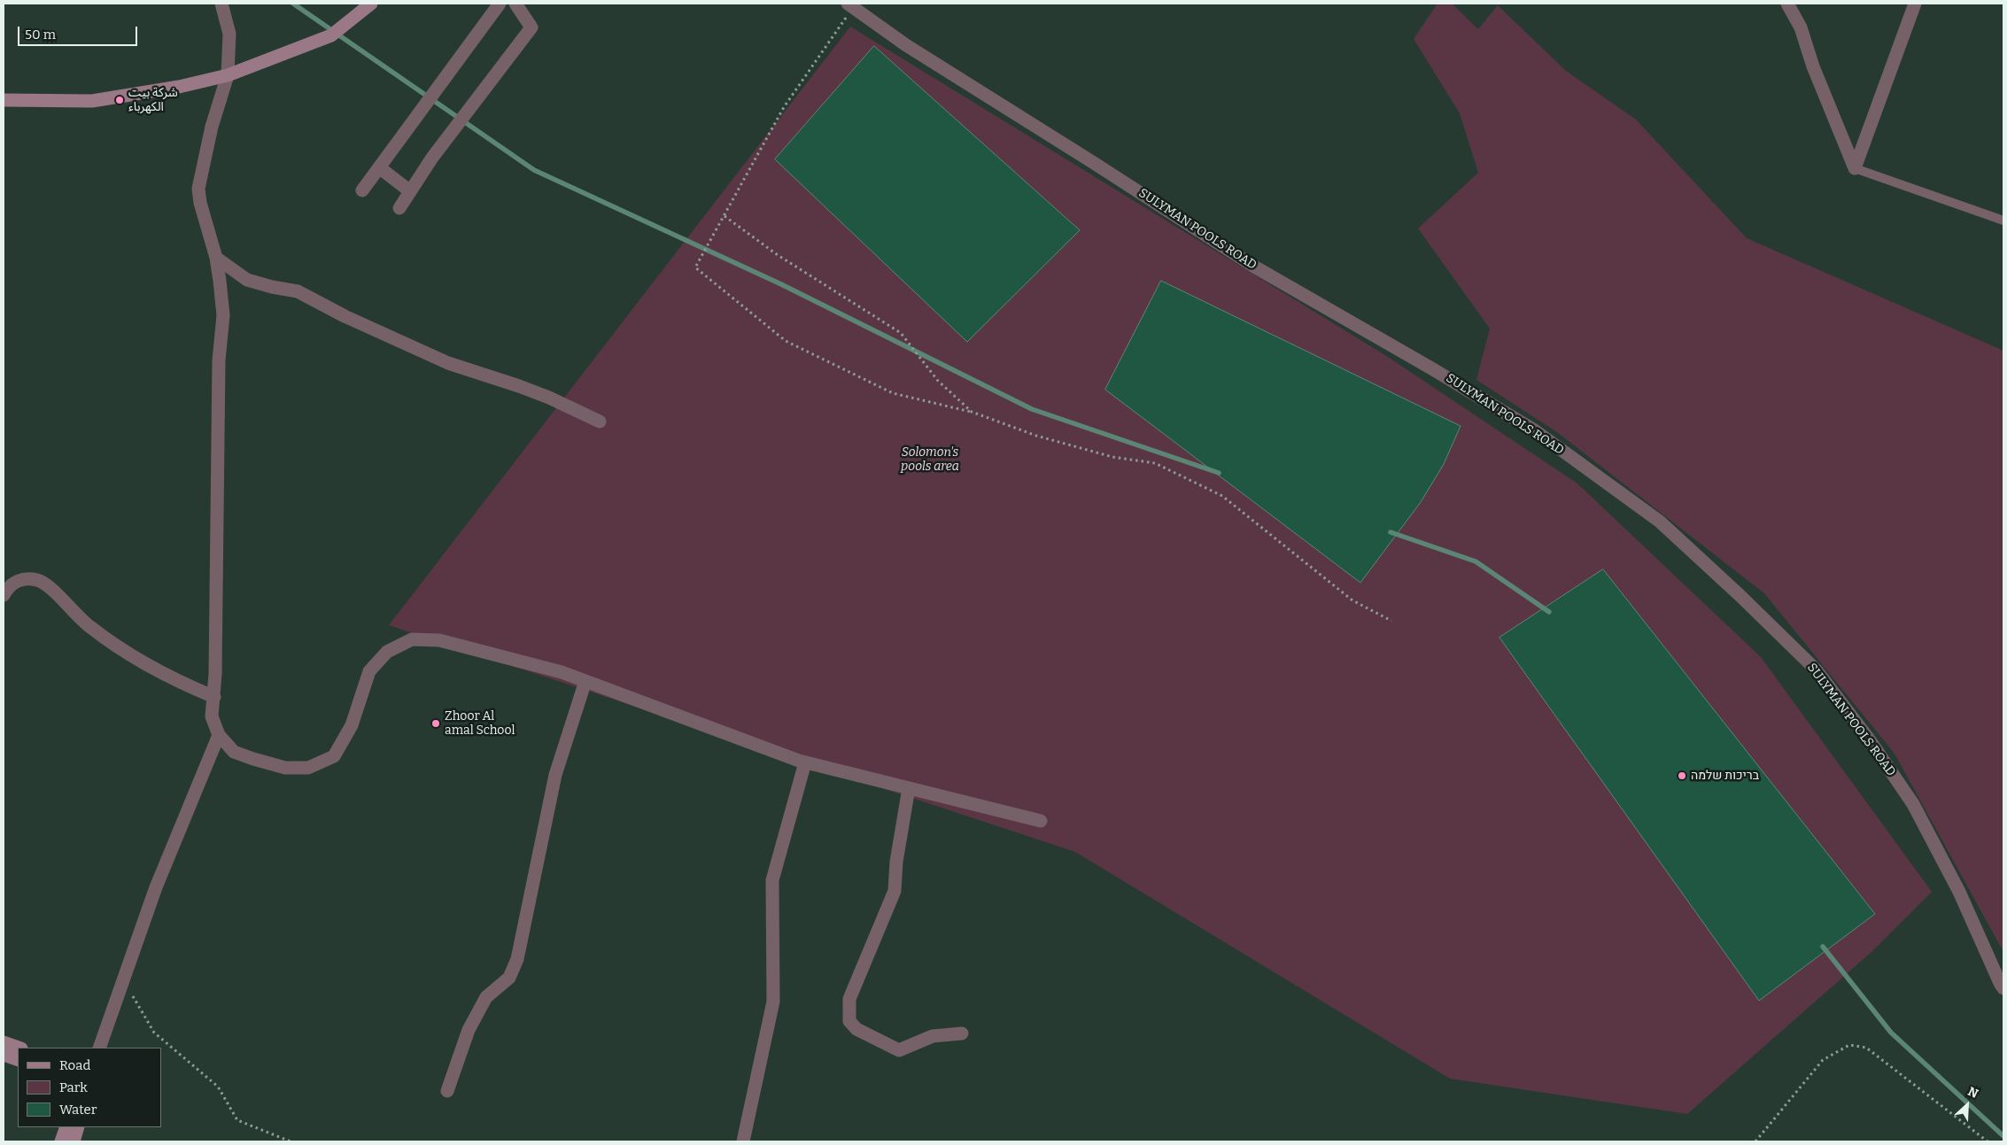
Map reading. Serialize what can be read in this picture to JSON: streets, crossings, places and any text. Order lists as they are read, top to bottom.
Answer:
{
  "streets": {
    "street": ["SULYMAN POOLS ROAD"]
  },
  "parks": ["Solomon's pools area"],
  "places": ["شركة بيت الكهرباء", "Zhoor Al amal School", "בריכות שלמה"],
  "legend": ["Road", "Park", "Water"],
  "scale_bar": "50 m",
  "north": "top right"
}
